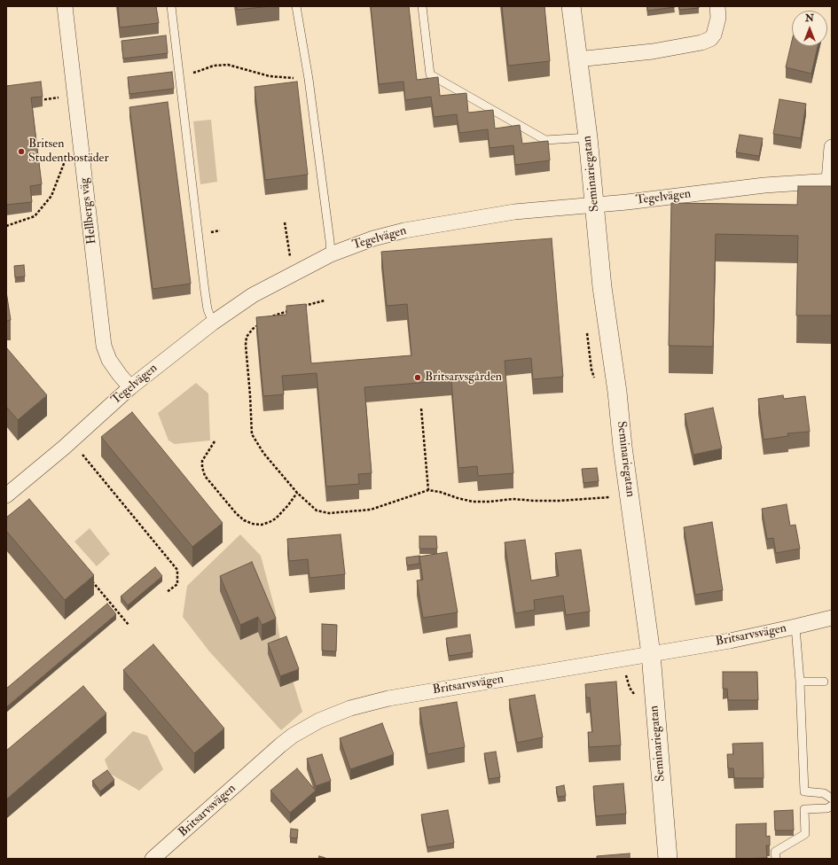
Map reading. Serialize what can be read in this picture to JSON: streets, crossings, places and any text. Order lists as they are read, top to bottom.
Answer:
{
  "streets": {
    "street": [
      "Seminariegatan",
      "Tegelvägen",
      "Hellbergs väg",
      "Britsarvsvägen"
    ]
  },
  "crossings": [
    ["Seminariegatan", "Tegelvägen"],
    ["Seminariegatan", "Britsarvsvägen"],
    ["Tegelvägen", "Hellbergs väg"]
  ],
  "places": ["Britsen Studentbostäder", "Britsarvsgården"],
  "north": "top"
}
